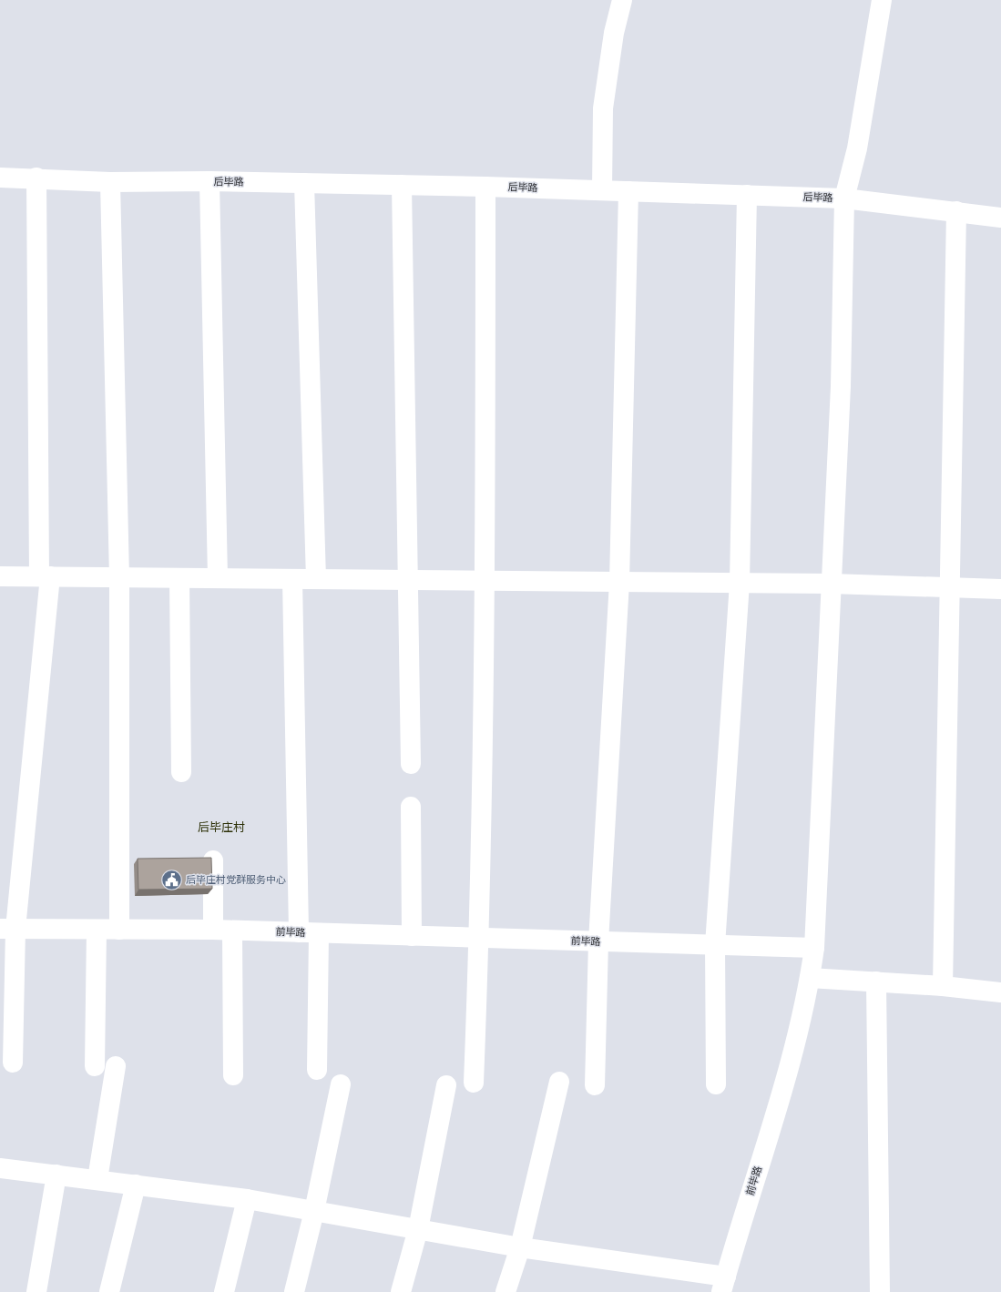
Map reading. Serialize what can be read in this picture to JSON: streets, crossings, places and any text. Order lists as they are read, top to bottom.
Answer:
{
  "streets": {
    "street": ["后毕路", "前毕路"]
  },
  "districts": ["后毕庄村"],
  "places": {
    "public building": ["后毕庄村党群服务中心"]
  }
}
